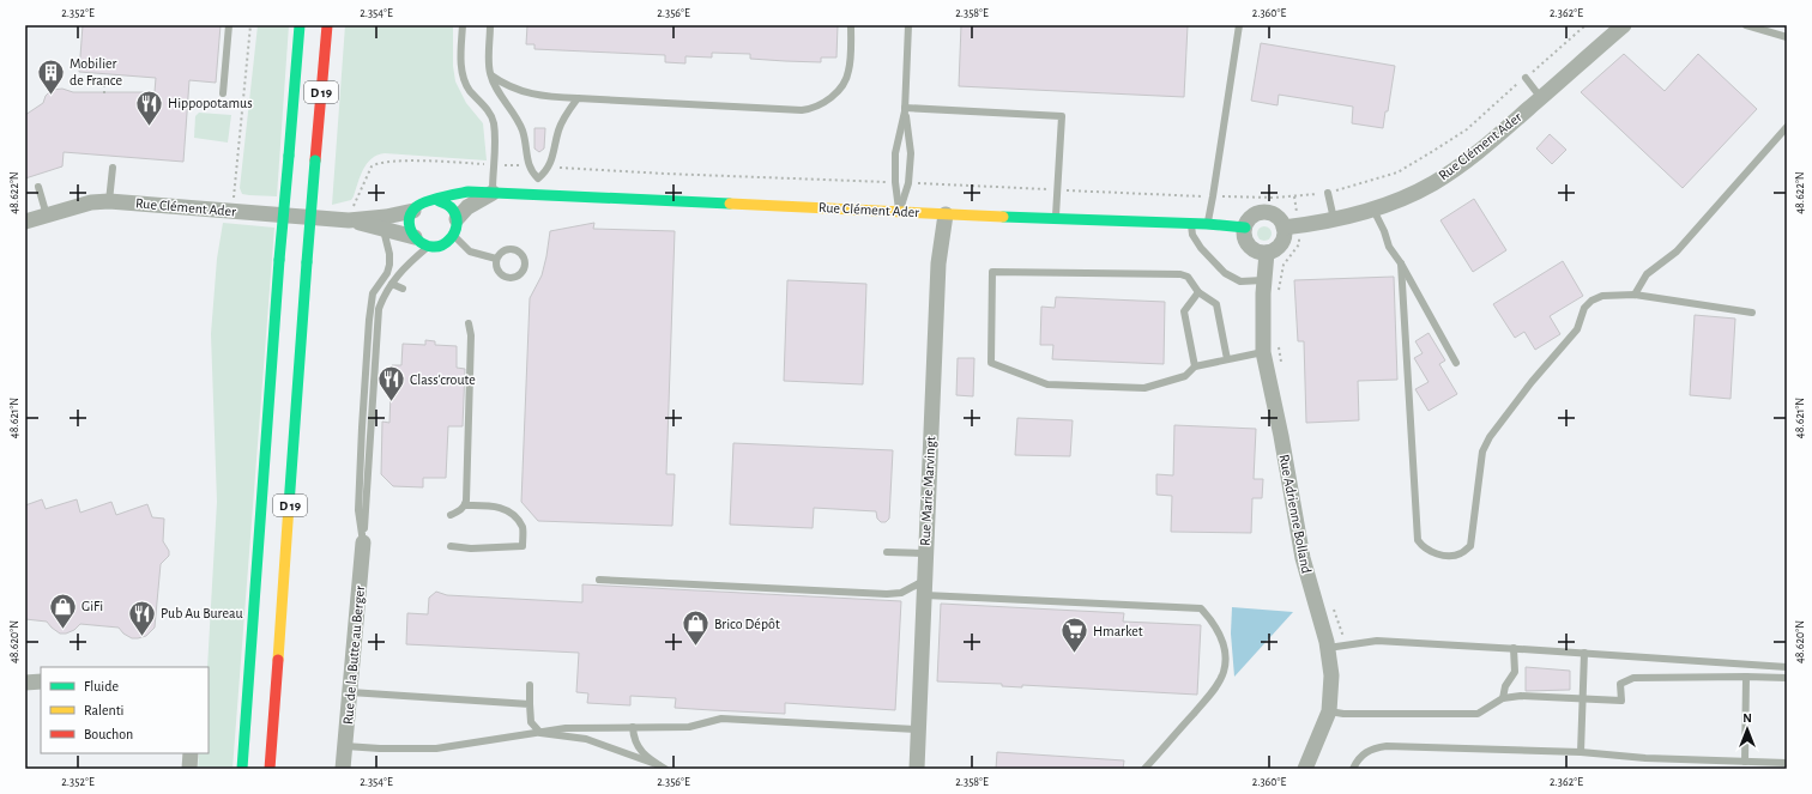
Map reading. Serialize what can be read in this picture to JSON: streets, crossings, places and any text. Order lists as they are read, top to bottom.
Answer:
{
  "streets": {
    "main road": ["D 19", "Rue Clément Ader"],
    "street": ["Rue Marie Marvingt", "Rue Adrienne Bolland", "Rue de la Butte au Berger"]
  },
  "crossings": [
    ["Rue Clément Ader", "Rue Marie Marvingt"],
    ["Rue Clément Ader", "Rue Adrienne Bolland"]
  ],
  "places": {
    "building": ["Mobilier de France"],
    "restaurant": ["Hippopotamus", "Class'croute", "Pub Au Bureau"],
    "shop": ["GiFi", "Brico Dépôt"],
    "supermarket": ["Hmarket"]
  },
  "legend": ["Fluide", "Ralenti", "Bouchon"],
  "north": "top",
  "coordinates": [
    "2.352°E",
    "2.354°E",
    "2.356°E",
    "2.358°E",
    "2.360°E",
    "2.362°E",
    "48.622°N",
    "48.621°N",
    "48.620°N"
  ]
}
